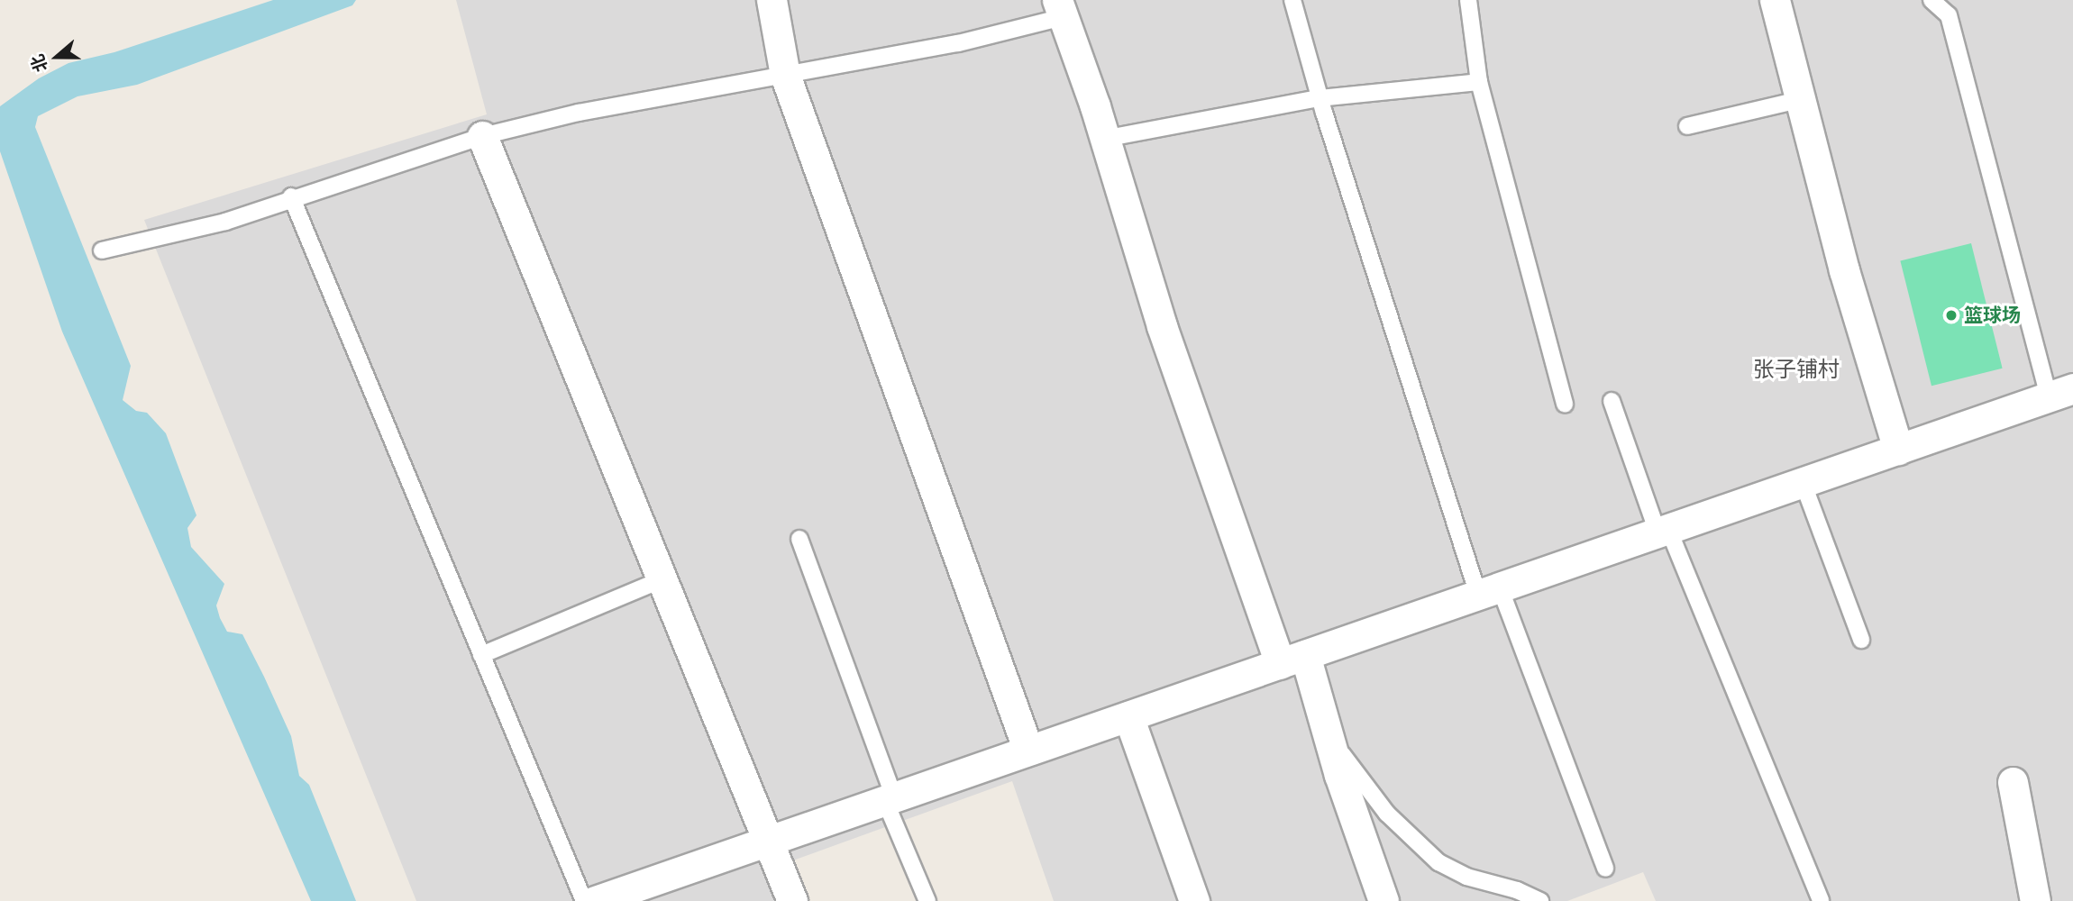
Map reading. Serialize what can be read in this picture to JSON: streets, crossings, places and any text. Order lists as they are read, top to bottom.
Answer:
{
  "districts": ["张子铺村"],
  "places": ["篮球场"],
  "north": "left"
}
